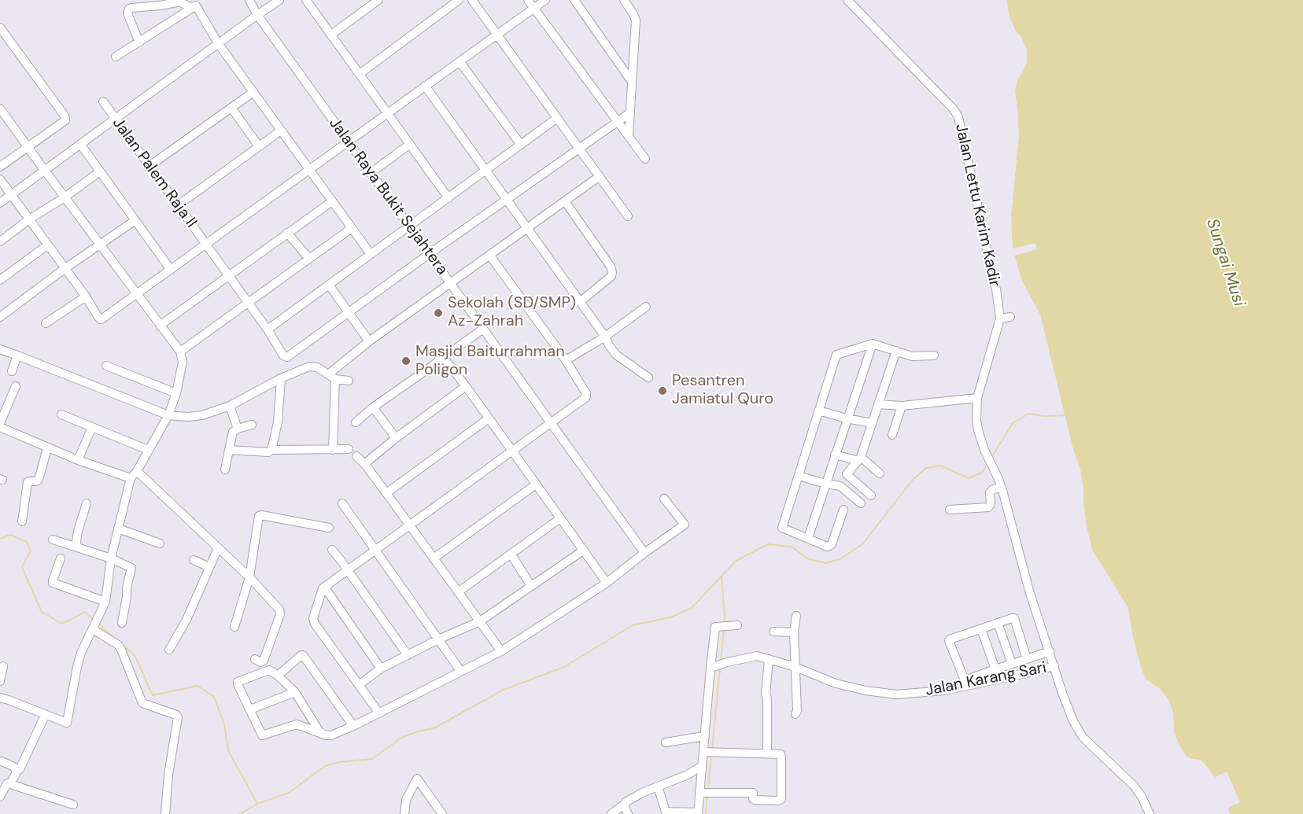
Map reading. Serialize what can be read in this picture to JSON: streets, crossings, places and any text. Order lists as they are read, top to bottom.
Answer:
{
  "streets": {
    "street": [
      "Jalan Palem Raja II",
      "Jalan Raya Bukit Sejahtera",
      "Jalan Lettu Karim Kadir",
      "Jalan Karang Sari"
    ]
  },
  "crossings": [
    ["Jalan Lettu Karim Kadir", "Jalan Karang Sari"]
  ],
  "water": ["Sungai Musi"],
  "places": ["Sekolah (SD/SMP) Az-Zahrah", "Masjid Baiturrahman Poligon", "Pesantren Jamiatul Quro"]
}
